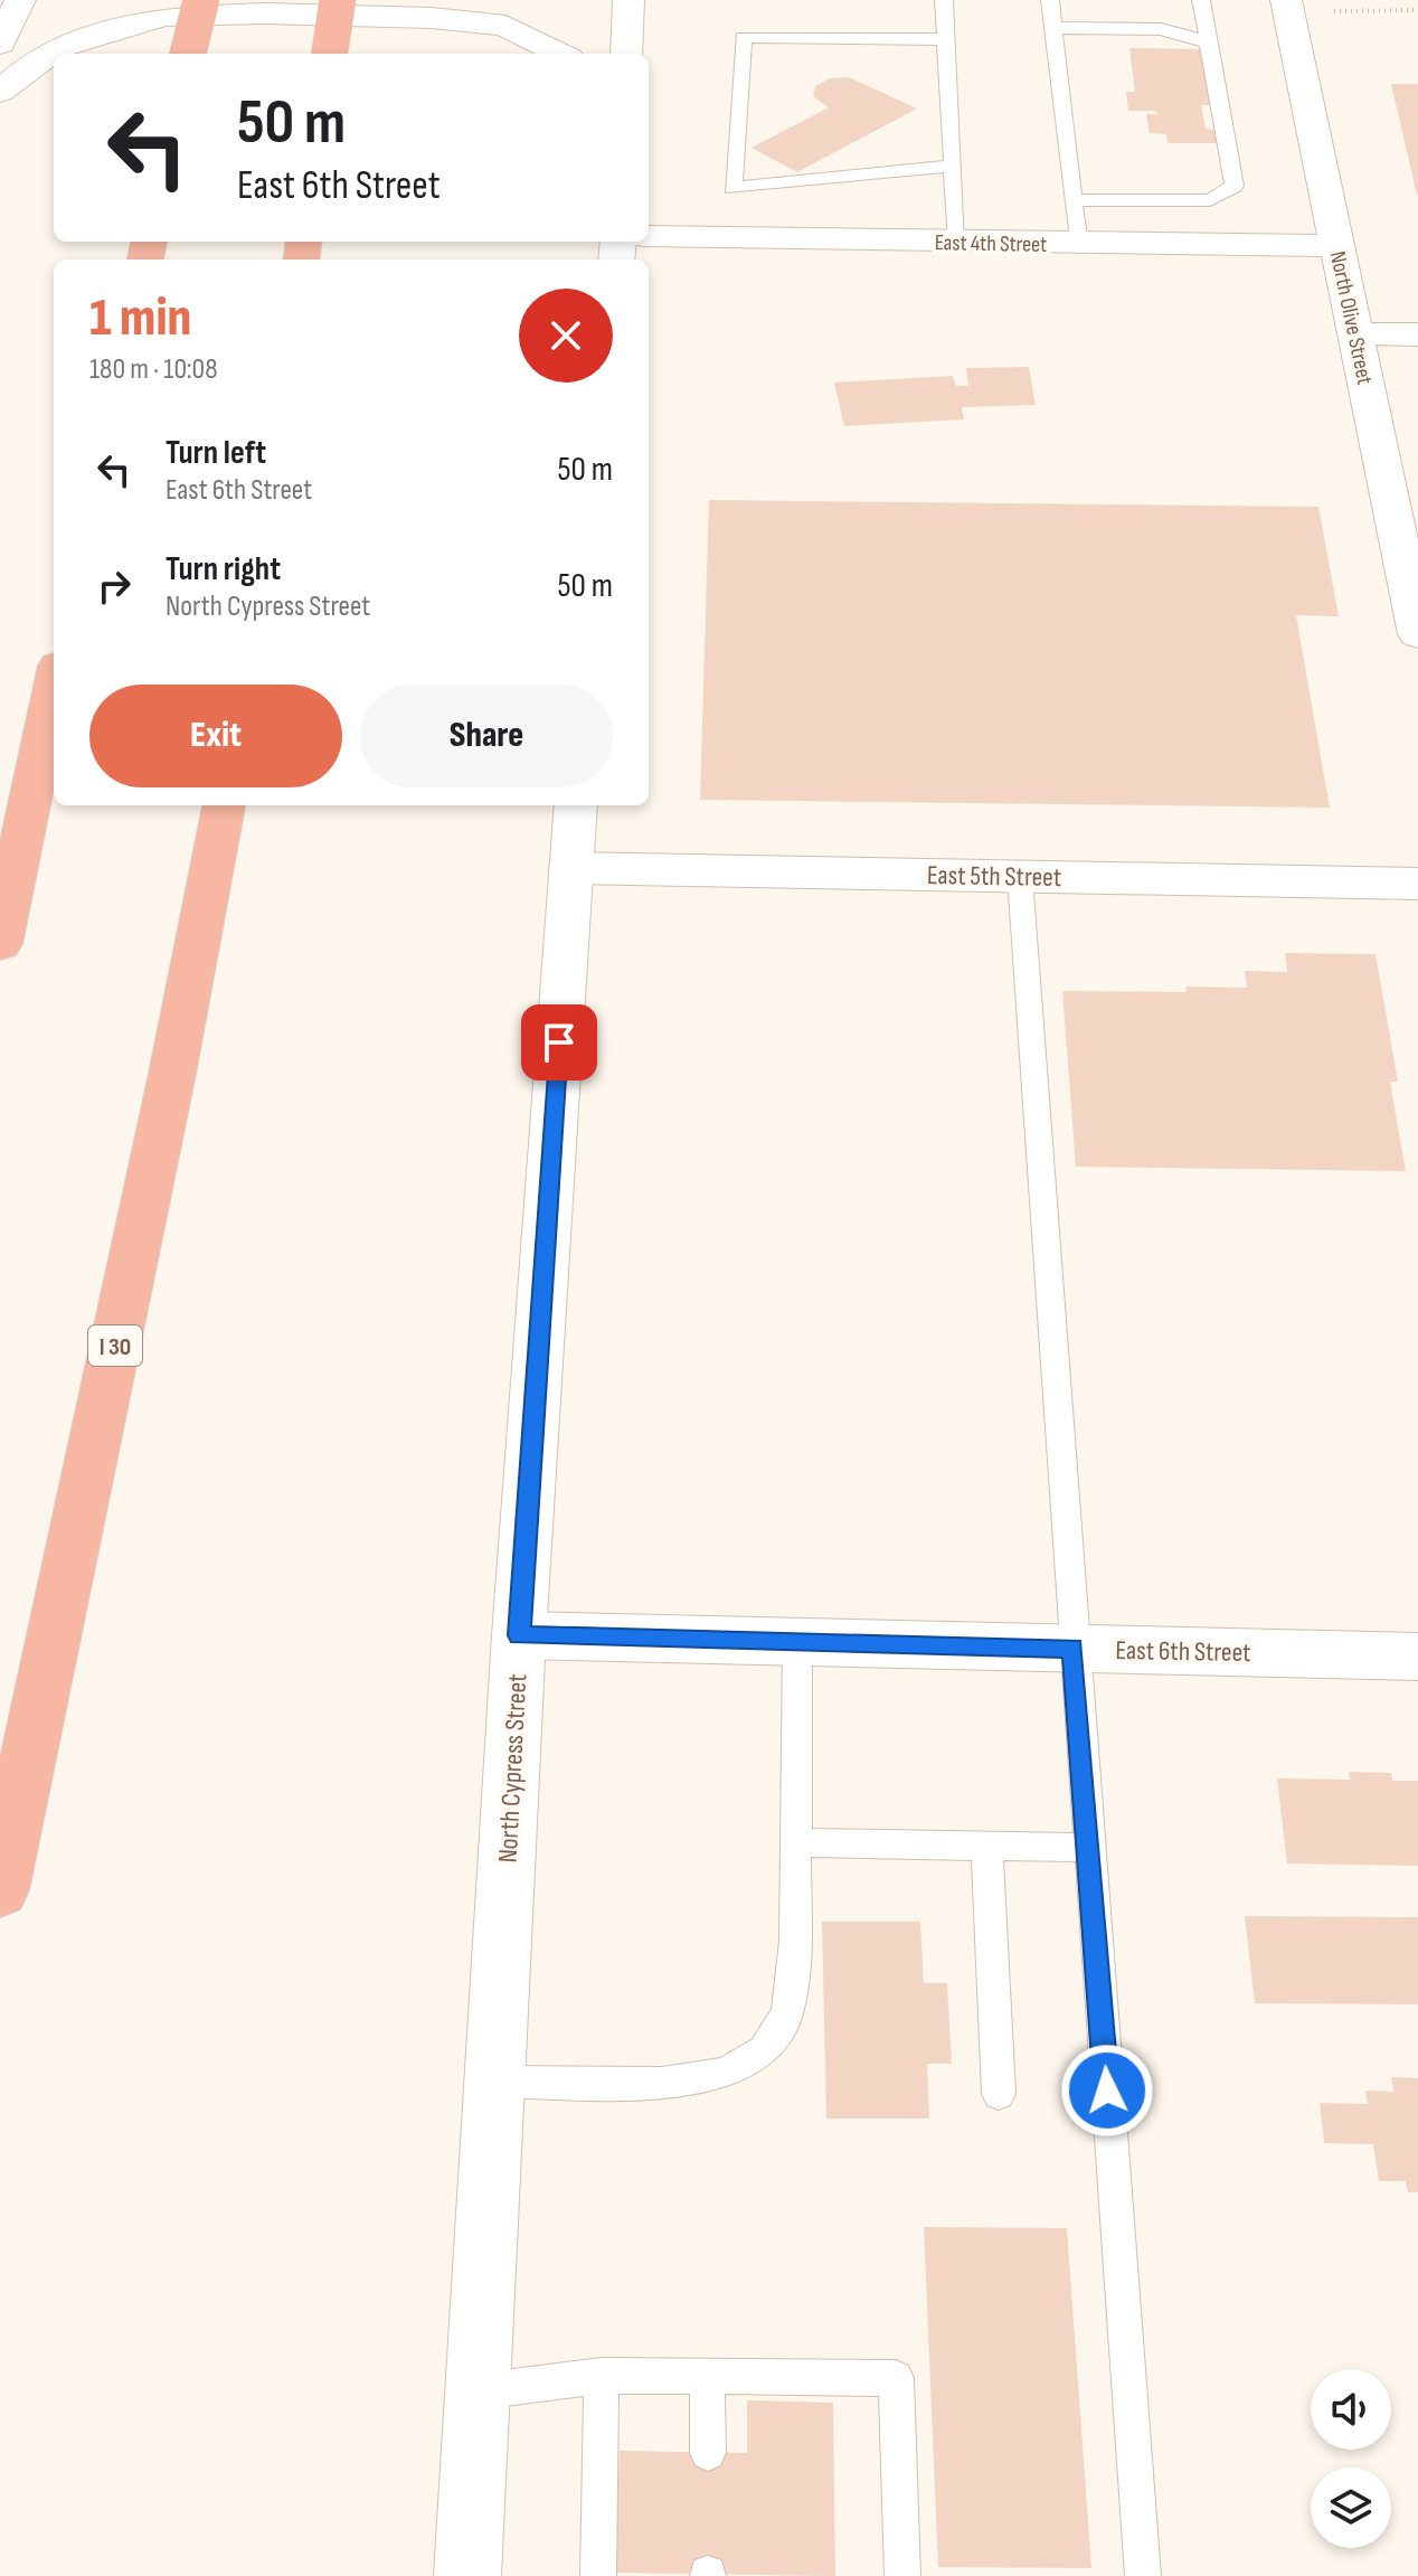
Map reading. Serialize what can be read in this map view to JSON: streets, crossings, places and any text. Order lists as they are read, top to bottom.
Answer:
{
  "streets": {
    "highway": ["I 30"],
    "street": [
      "East 4th Street",
      "North Olive Street",
      "East 5th Street",
      "East 6th Street",
      "North Cypress Street"
    ]
  },
  "crossings": [
    ["East 4th Street", "North Olive Street"],
    ["East 5th Street", "North Cypress Street"],
    ["East 6th Street", "North Cypress Street"]
  ],
  "page": {
    "turn": ["50 m", "East 6th Street"],
    "heading": ["1 min", "180 m · 10:08"],
    "list": [
      {
        "name": "Turn left",
        "note": "East 6th Street",
        "value": "50 m"
      },
      {
        "name": "Turn right",
        "note": "North Cypress Street",
        "value": "50 m"
      }
    ],
    "buttons": ["Exit", "Share"]
  }
}
